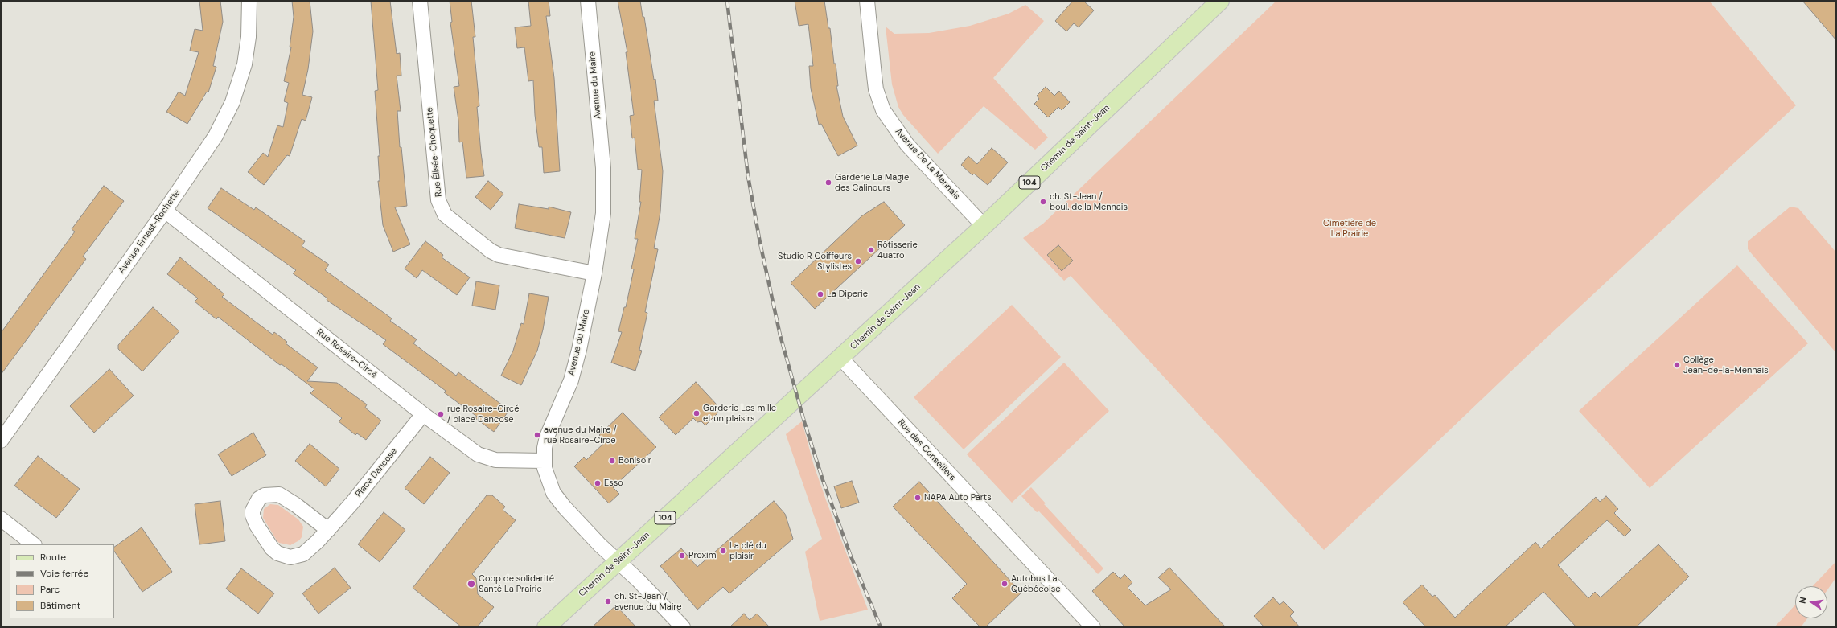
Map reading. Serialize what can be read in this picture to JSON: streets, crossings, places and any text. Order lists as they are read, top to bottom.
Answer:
{
  "streets": {
    "main road": ["Chemin de Saint-Jean", "104"],
    "street": [
      "Avenue du Maire",
      "Rue Élisée-Choquette",
      "Avenue De La Mennais",
      "Avenue Ernest-Rochette",
      "Rue Rosaire-Circé",
      "Rue des Conseillers",
      "Place Dancose"
    ]
  },
  "crossings": [
    ["Avenue du Maire", "Chemin de Saint-Jean"],
    ["Avenue du Maire", "Rue Élisée-Choquette"],
    ["Avenue du Maire", "Rue Rosaire-Circé"],
    ["Chemin de Saint-Jean", "Avenue De La Mennais"],
    ["Chemin de Saint-Jean", "Rue des Conseillers"],
    ["Avenue Ernest-Rochette", "Rue Rosaire-Circé"],
    ["Rue Rosaire-Circé", "Place Dancose"]
  ],
  "parks": ["Cimetière de La Prairie"],
  "places": [
    "Garderie La Magie des Calinours",
    "ch. St-Jean / boul. de la Mennais",
    "Rôtisserie 4uatro",
    "Studio R Coiffeurs Stylistes",
    "La Diperie",
    "Collège Jean-de-la-Mennais",
    "Garderie Les mille et un plaisirs",
    "rue Rosaire-Circé / place Dancose",
    "avenue du Maire / rue Rosaire-Circe",
    "Bonisoir",
    "Esso",
    "NAPA Auto Parts",
    "La clé du plaisir",
    "Proxim",
    "Coop de solidarité Santé La Prairie",
    "Autobus La Québécoise",
    "ch. St-Jean / avenue du Maire"
  ],
  "legend": [
    "Route",
    "Voie ferrée",
    "Parc",
    "Bâtiment"
  ],
  "north": "left"
}
